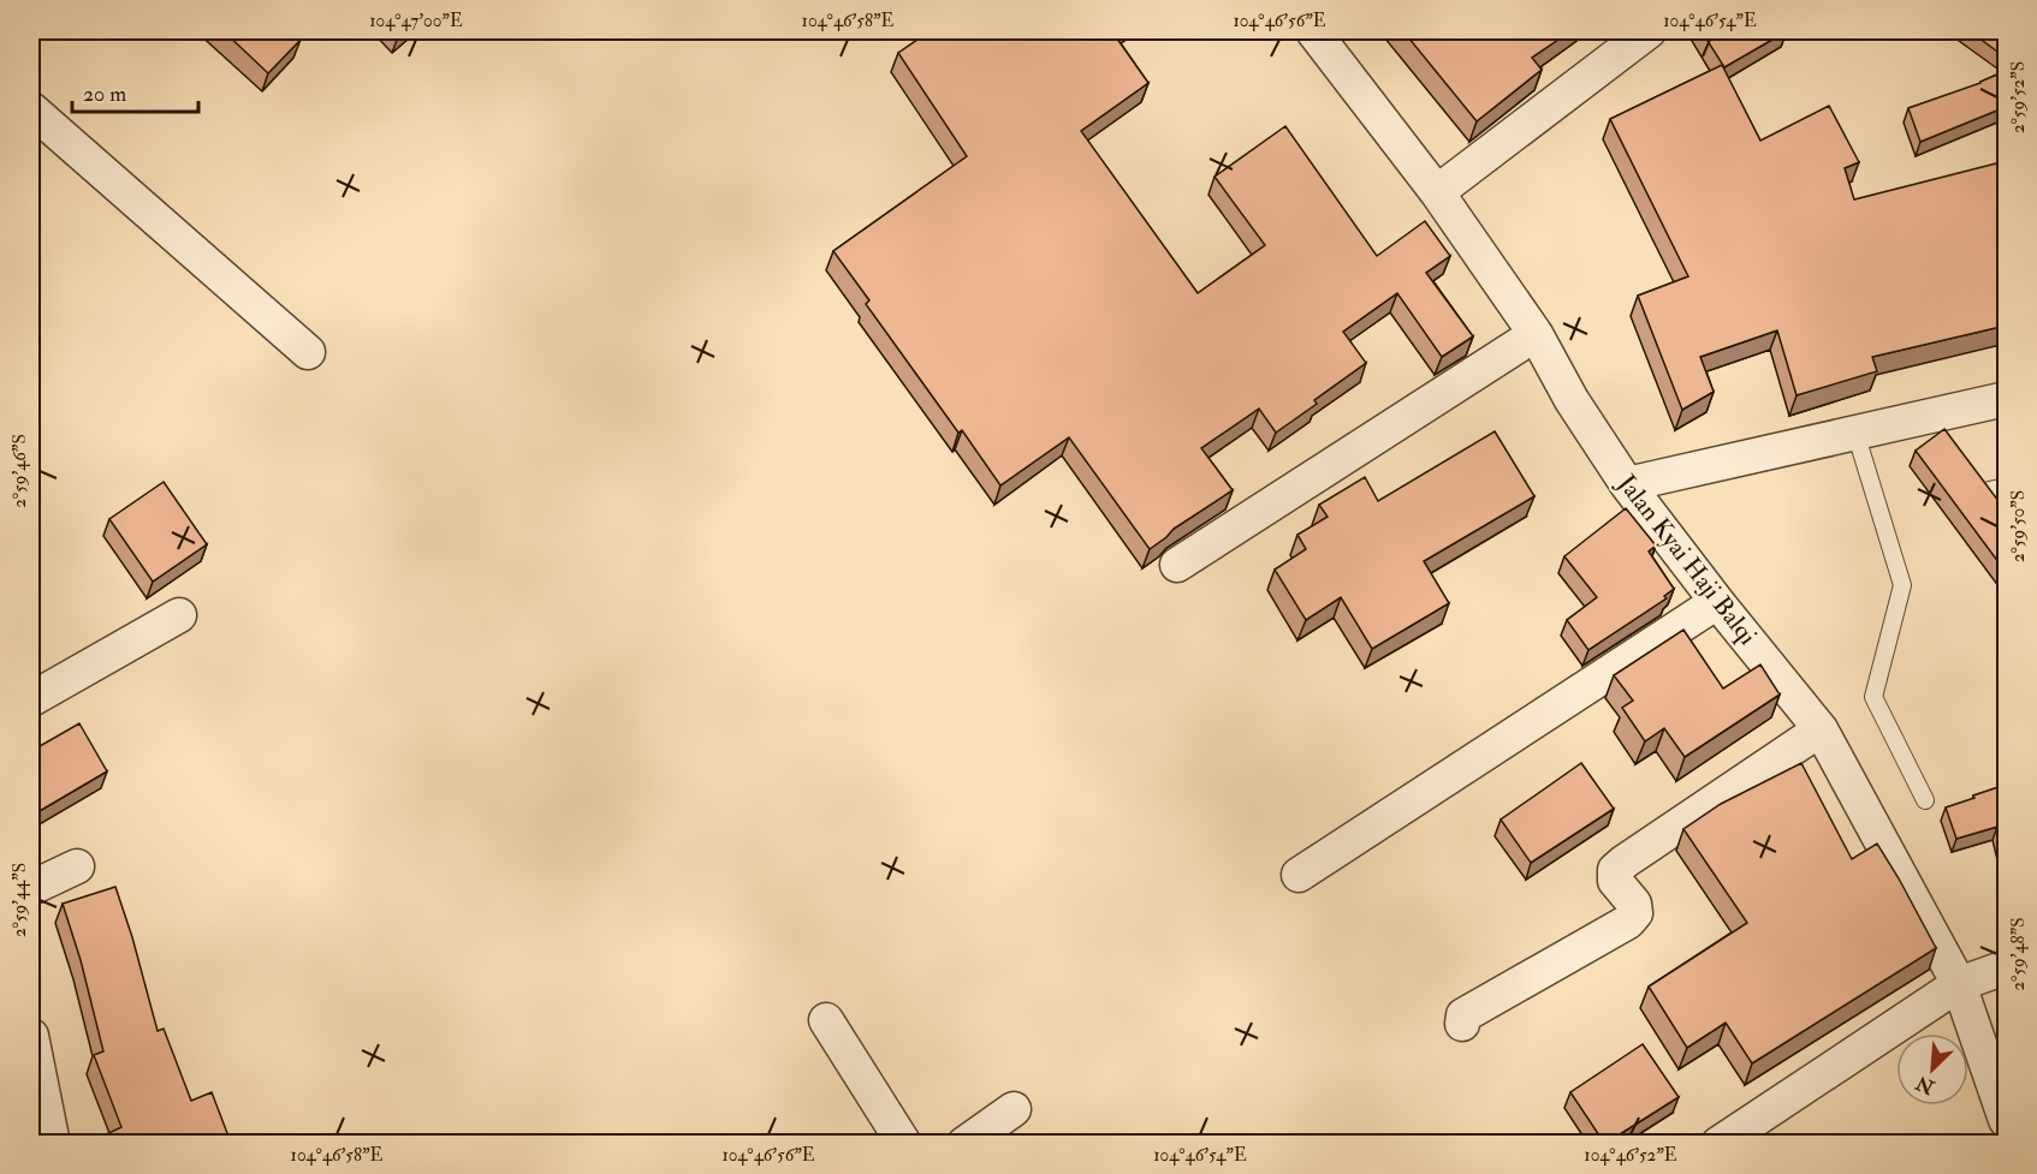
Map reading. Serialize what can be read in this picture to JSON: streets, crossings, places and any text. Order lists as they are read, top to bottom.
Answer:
{
  "streets": {
    "street": ["Jalan Kyai Haji Balqi"]
  },
  "scale_bar": "20 m",
  "north": "bottom left",
  "coordinates": [
    "104°47'00\"E",
    "104°46'58\"E",
    "104°46'56\"E",
    "104°46'54\"E",
    "2°59'52\"S",
    "2°59'46\"S",
    "2°59'50\"S",
    "2°59'44\"S",
    "2°59'48\"S",
    "104°46'52\"E"
  ]
}
